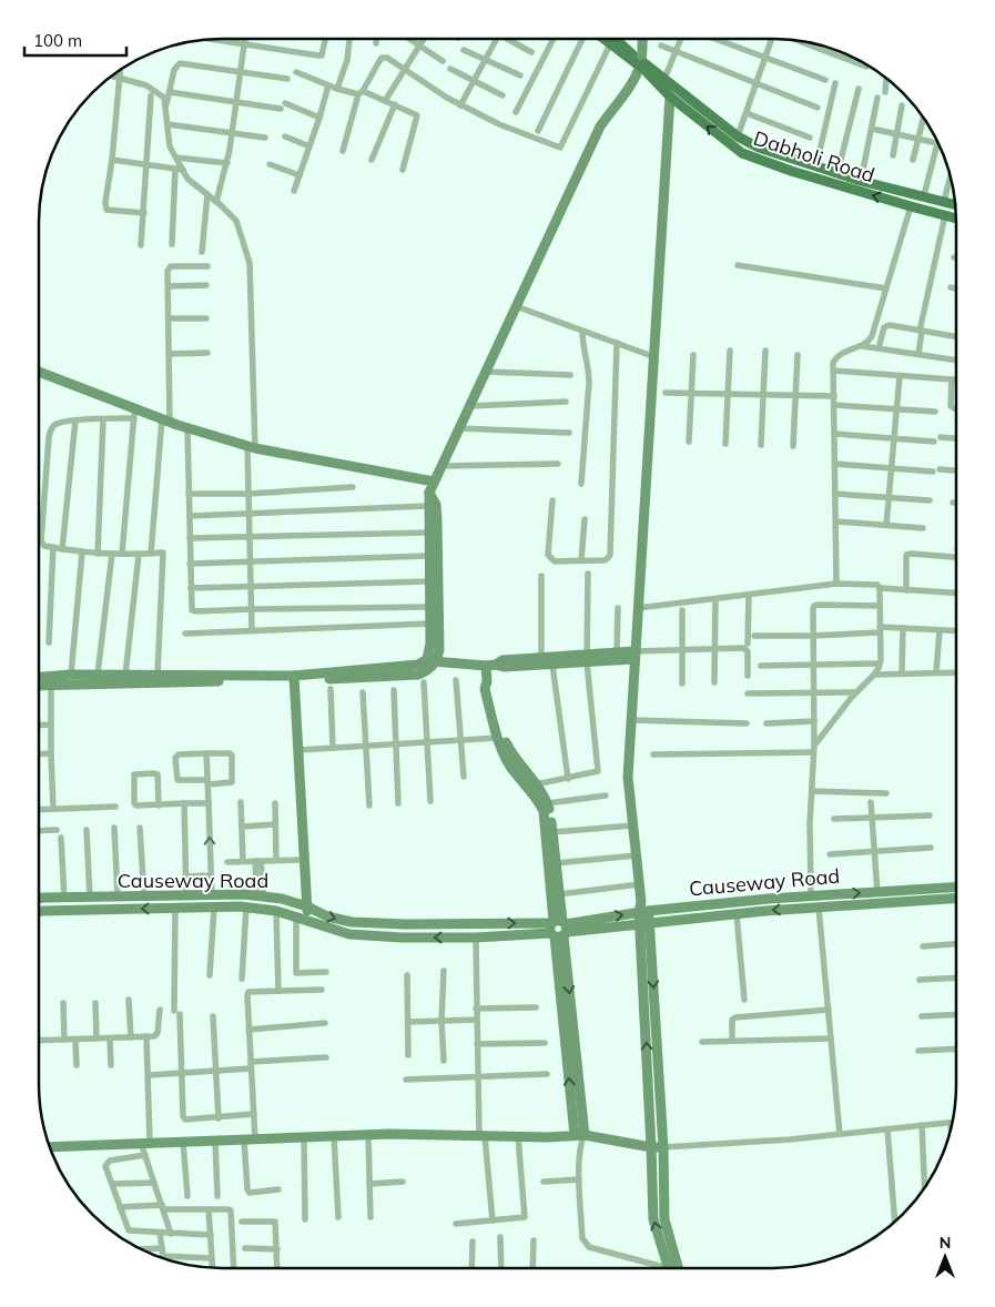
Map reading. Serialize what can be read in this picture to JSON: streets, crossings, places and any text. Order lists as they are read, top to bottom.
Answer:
{
  "streets": {
    "main road": ["Dabholi Road"],
    "street": ["Causeway Road"]
  },
  "scale_bar": "100 m",
  "north": "top"
}
